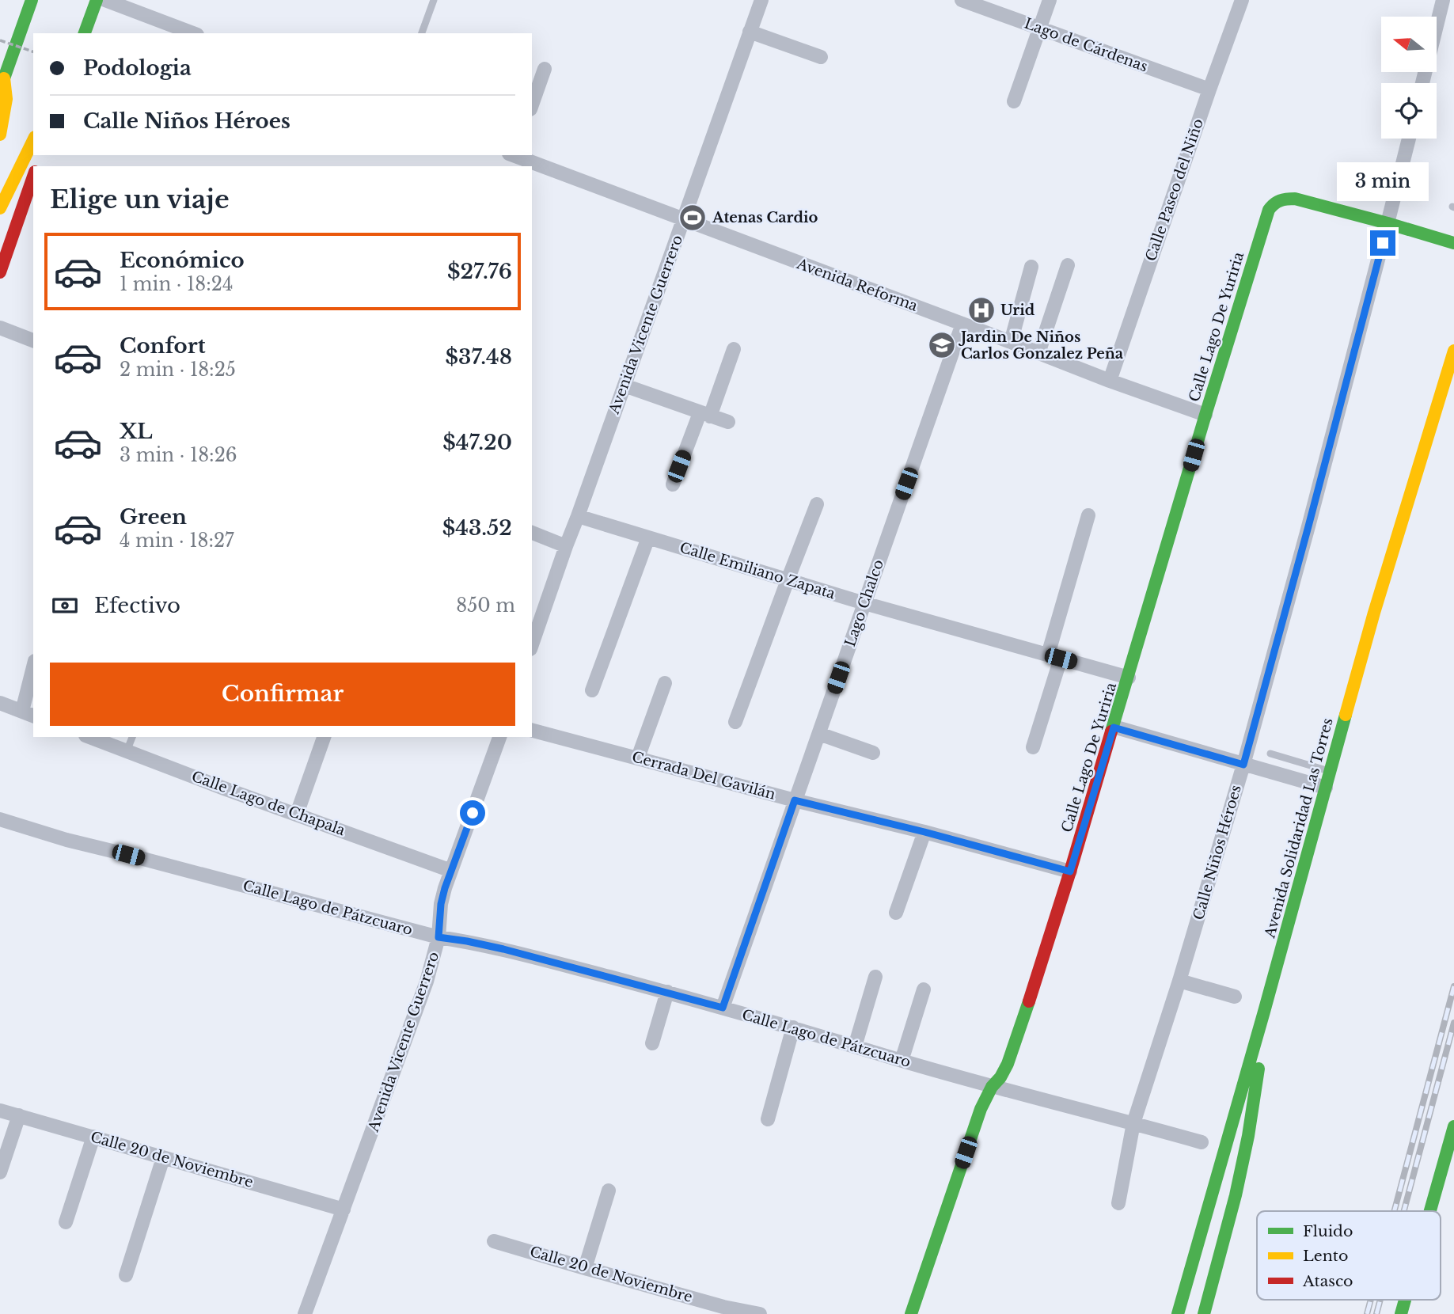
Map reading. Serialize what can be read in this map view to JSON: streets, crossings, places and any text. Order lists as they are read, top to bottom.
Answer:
{
  "streets": {
    "main road": ["Calle Lago De Yuriria", "Avenida Solidaridad Las Torres"],
    "street": [
      "Lago de Cárdenas",
      "Calle Paseo del Niño",
      "Avenida Reforma",
      "Avenida Vicente Guerrero",
      "Calle Emiliano Zapata",
      "Lago Chalco",
      "Cerrada Del Gavilán",
      "Calle Lago de Chapala",
      "Calle Niños Héroes",
      "Calle Lago de Pátzcuaro",
      "Calle 20 de Noviembre"
    ]
  },
  "crossings": [
    ["Lago de Cárdenas", "Calle Paseo del Niño"],
    ["Calle Paseo del Niño", "Avenida Reforma"],
    ["Avenida Reforma", "Avenida Vicente Guerrero"],
    ["Avenida Reforma", "Calle Lago De Yuriria"],
    ["Avenida Reforma", "Lago Chalco"],
    ["Avenida Vicente Guerrero", "Calle Emiliano Zapata"],
    ["Avenida Vicente Guerrero", "Calle Lago de Chapala"],
    ["Avenida Vicente Guerrero", "Calle Lago de Pátzcuaro"],
    ["Avenida Vicente Guerrero", "Calle 20 de Noviembre"],
    ["Calle Lago De Yuriria", "Calle Emiliano Zapata"],
    ["Calle Lago De Yuriria", "Cerrada Del Gavilán"],
    ["Calle Lago De Yuriria", "Calle Niños Héroes"],
    ["Calle Lago De Yuriria", "Calle Lago de Pátzcuaro"],
    ["Calle Emiliano Zapata", "Lago Chalco"],
    ["Lago Chalco", "Cerrada Del Gavilán"],
    ["Lago Chalco", "Calle Lago de Pátzcuaro"],
    ["Calle Niños Héroes", "Calle Lago de Pátzcuaro"]
  ],
  "places": {
    "sports": ["Atenas Cardio"],
    "hospital": ["Urid"],
    "school or university": ["Jardin De Niños Carlos Gonzalez Peña"]
  },
  "legend": ["Fluido", "Lento", "Atasco"],
  "north": "left",
  "page": {
    "banner": ["Podologia", "Calle Niños Héroes"],
    "bubble": "3 min",
    "heading": "Elige un viaje",
    "list": [
      {
        "name": "Económico",
        "note": "1 min · 18:24",
        "value": "$27.76"
      },
      {
        "name": "Confort",
        "note": "2 min · 18:25",
        "value": "$37.48"
      },
      {
        "name": "XL",
        "note": "3 min · 18:26",
        "value": "$47.20"
      },
      {
        "name": "Green",
        "note": "4 min · 18:27",
        "value": "$43.52"
      }
    ],
    "pay": ["Efectivo", "850 m"],
    "buttons": "Confirmar"
  }
}
